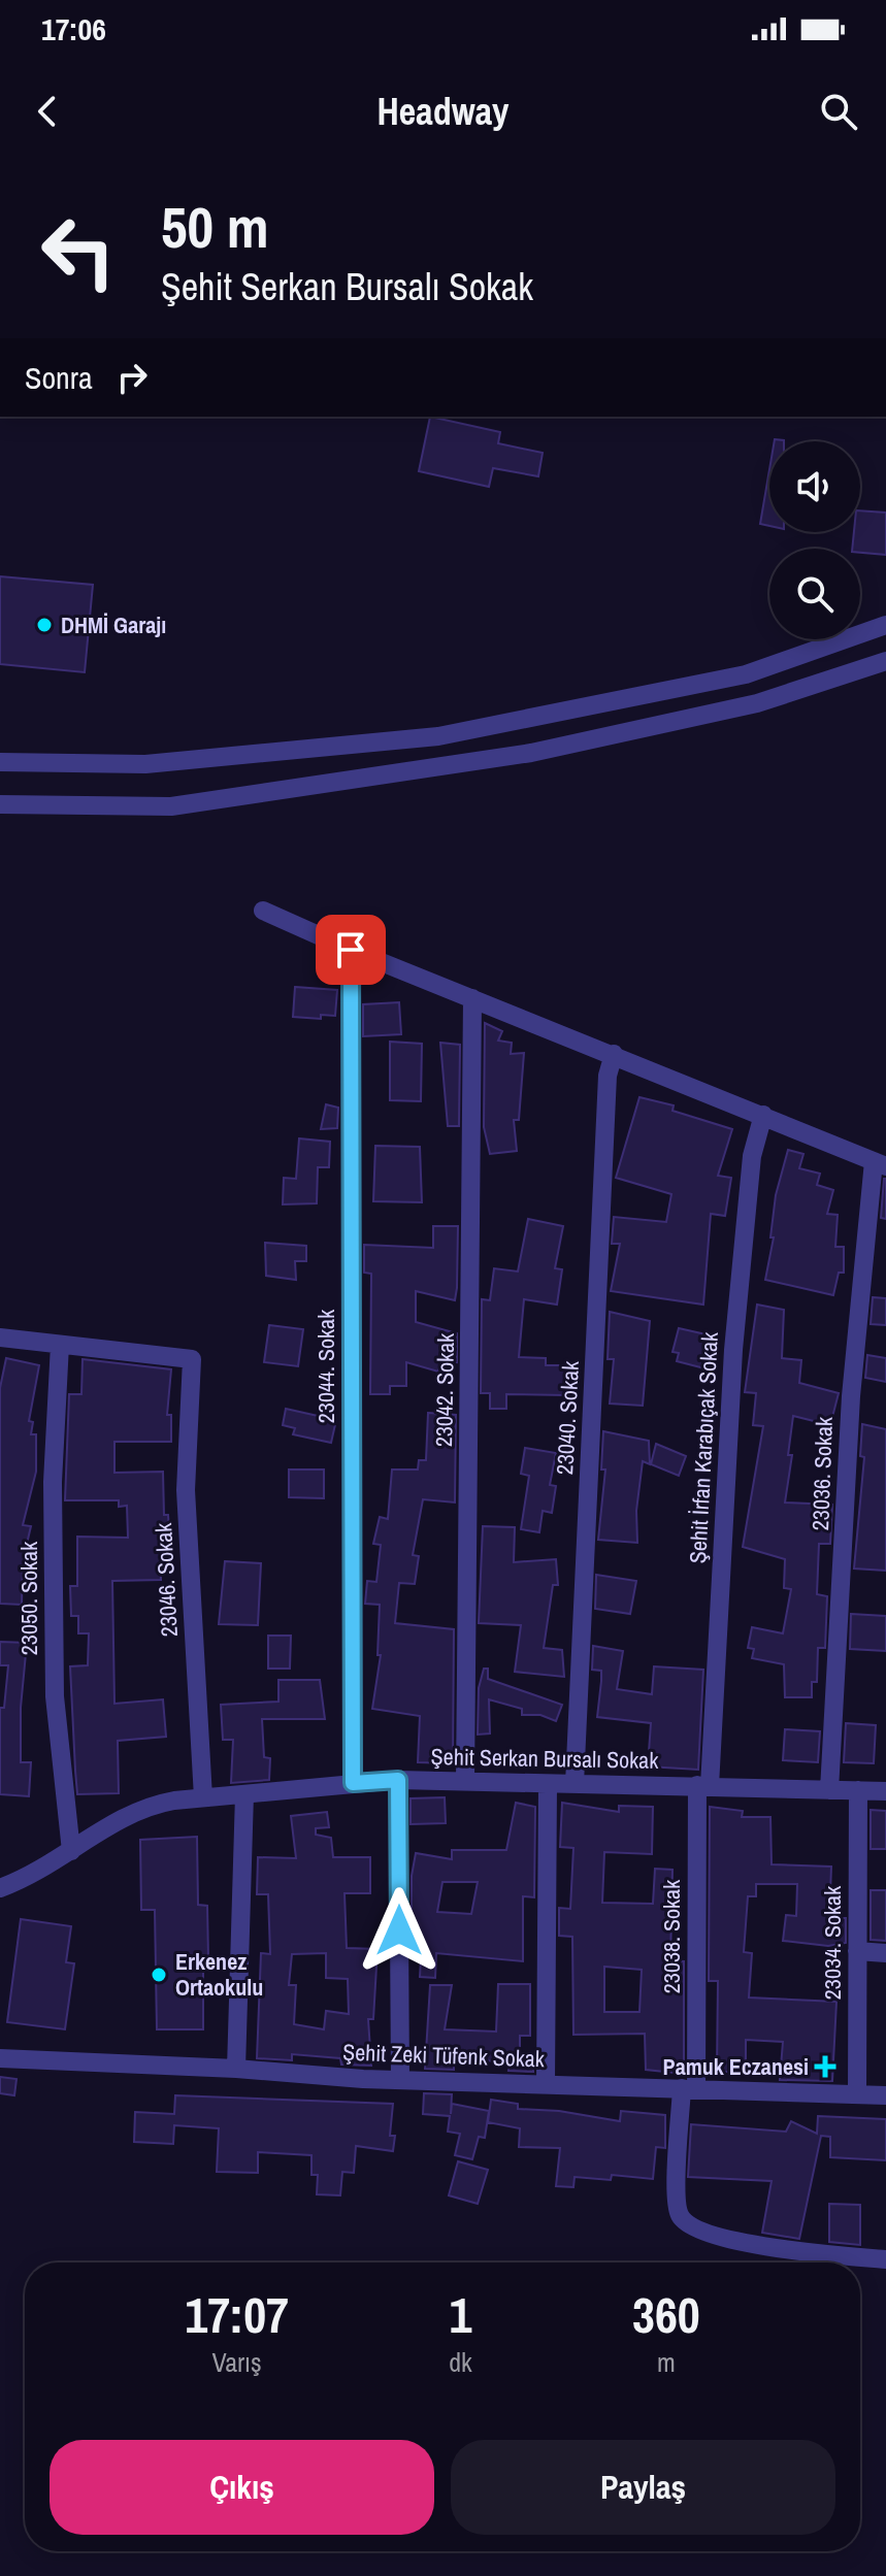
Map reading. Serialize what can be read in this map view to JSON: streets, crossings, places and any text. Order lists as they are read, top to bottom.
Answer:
{
  "streets": {
    "street": [
      "23044. Sokak",
      "23042. Sokak",
      "23040. Sokak",
      "Şehit İrfan Karabıçak Sokak",
      "23036. Sokak",
      "23046. Sokak",
      "23050. Sokak",
      "Şehit Serkan Bursalı Sokak",
      "23038. Sokak",
      "23034. Sokak",
      "Şehit Zeki Tüfenk Sokak"
    ]
  },
  "crossings": [
    ["23044. Sokak", "Şehit Serkan Bursalı Sokak"],
    ["23042. Sokak", "Şehit Serkan Bursalı Sokak"],
    ["23040. Sokak", "Şehit Serkan Bursalı Sokak"],
    ["Şehit İrfan Karabıçak Sokak", "Şehit Serkan Bursalı Sokak"],
    ["Şehit İrfan Karabıçak Sokak", "23038. Sokak"],
    ["23036. Sokak", "Şehit Serkan Bursalı Sokak"],
    ["23046. Sokak", "23050. Sokak"],
    ["23046. Sokak", "Şehit Serkan Bursalı Sokak"],
    ["23050. Sokak", "Şehit Serkan Bursalı Sokak"],
    ["Şehit Serkan Bursalı Sokak", "23038. Sokak"],
    ["Şehit Serkan Bursalı Sokak", "23034. Sokak"],
    ["23038. Sokak", "Şehit Zeki Tüfenk Sokak"],
    ["23034. Sokak", "Şehit Zeki Tüfenk Sokak"]
  ],
  "places": {
    "other": ["DHMİ Garajı", "Erkenez Ortaokulu"],
    "health": ["Pamuk Eczanesi"]
  },
  "page": {
    "status": "17:06",
    "header": "Headway",
    "turn": ["50 m", "Şehit Serkan Bursalı Sokak"],
    "then": "Sonra",
    "eta": [
      "17:07",
      "Varış",
      "1",
      "dk",
      "360",
      "m"
    ],
    "buttons": ["Çıkış", "Paylaş"]
  }
}
